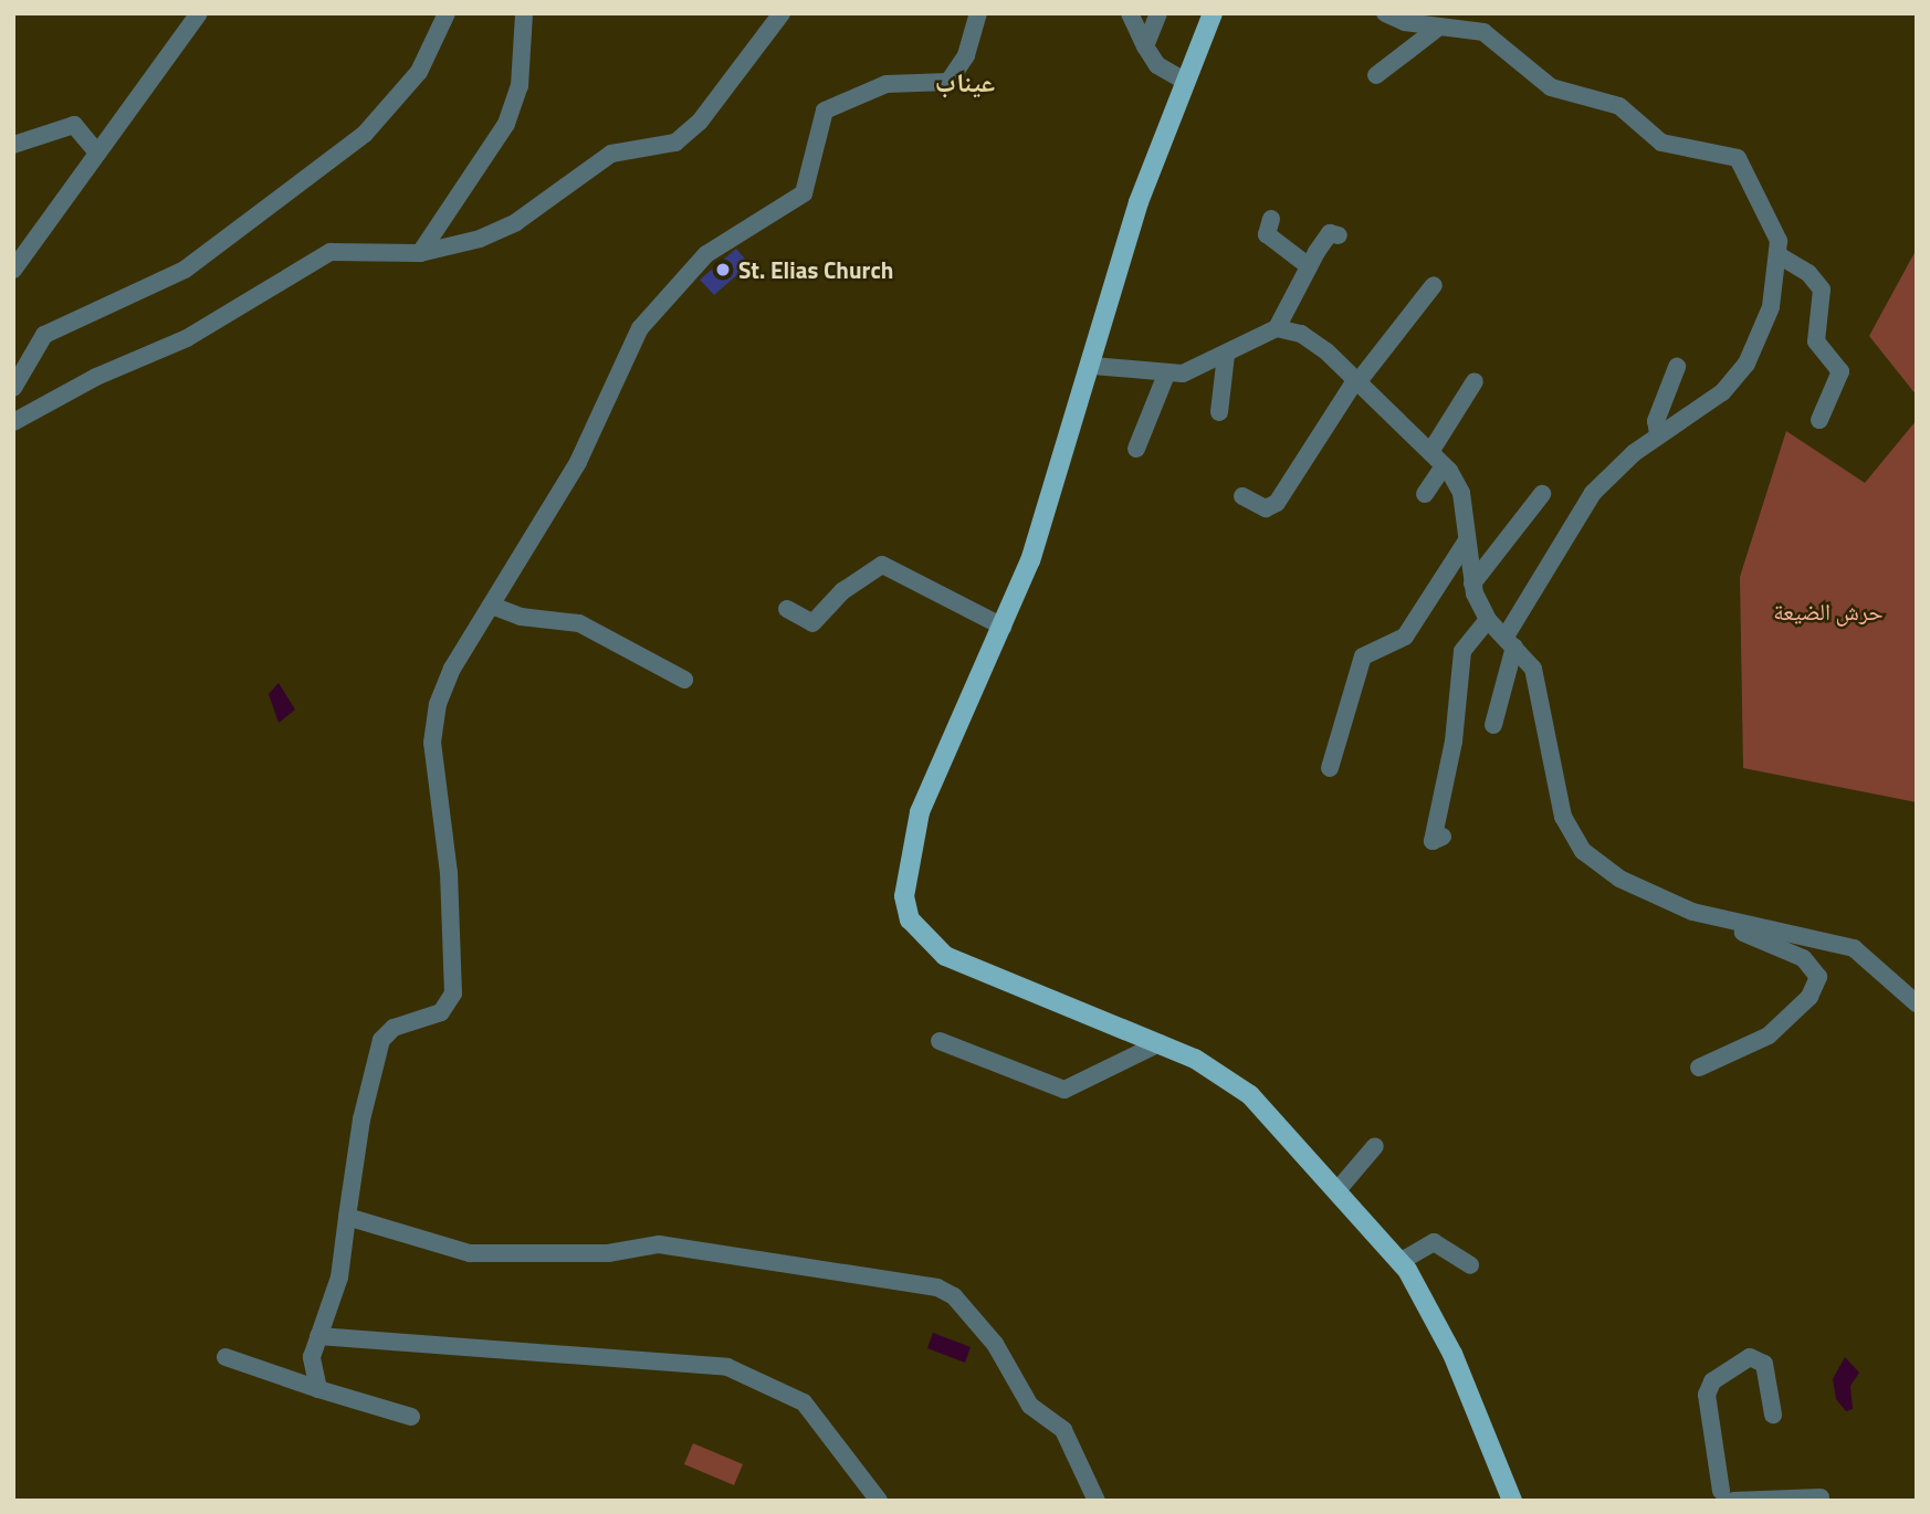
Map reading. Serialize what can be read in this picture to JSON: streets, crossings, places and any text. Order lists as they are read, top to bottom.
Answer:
{
  "districts": ["عيناب"],
  "parks": ["حرش الضيعة"],
  "places": ["St. Elias Church"]
}
